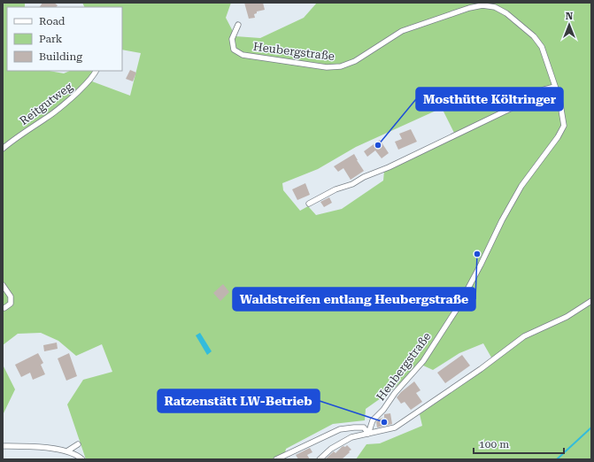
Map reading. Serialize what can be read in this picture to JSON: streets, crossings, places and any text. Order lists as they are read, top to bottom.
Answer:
{
  "streets": {
    "street": ["Heubergstraße", "Reitgutweg"]
  },
  "places": ["Mosthütte Költringer", "Waldstreifen entlang Heubergstraße", "Ratzenstätt LW-Betrieb"],
  "legend": ["Road", "Park", "Building"],
  "scale_bar": "100 m",
  "north": "top"
}
